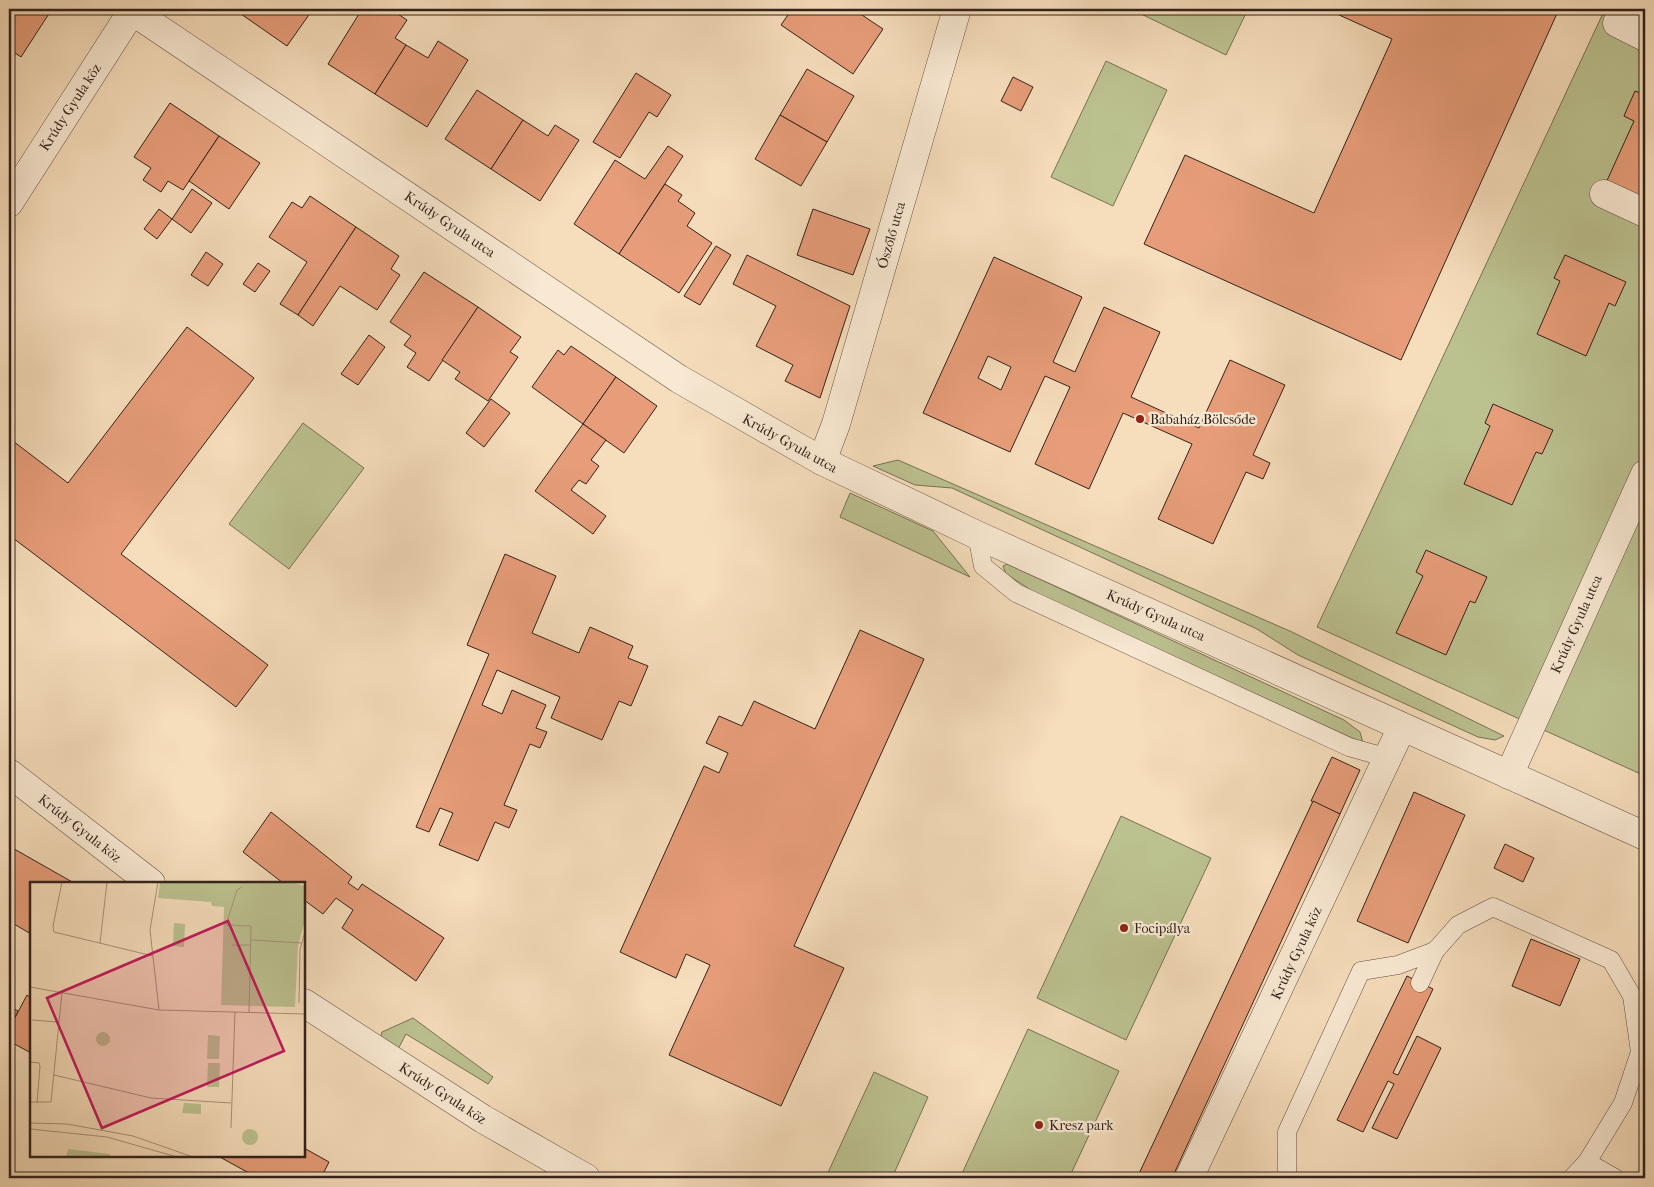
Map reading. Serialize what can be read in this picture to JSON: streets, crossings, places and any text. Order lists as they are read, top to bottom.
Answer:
{
  "streets": {
    "street": ["Krúdy Gyula köz", "Krúdy Gyula utca", "Ószőlő utca"]
  },
  "crossings": [
    ["Krúdy Gyula köz", "Krúdy Gyula utca"],
    ["Krúdy Gyula utca", "Ószőlő utca"]
  ],
  "places": ["Babaház Bölcsőde", "Focipálya", "Kresz park"]
}
